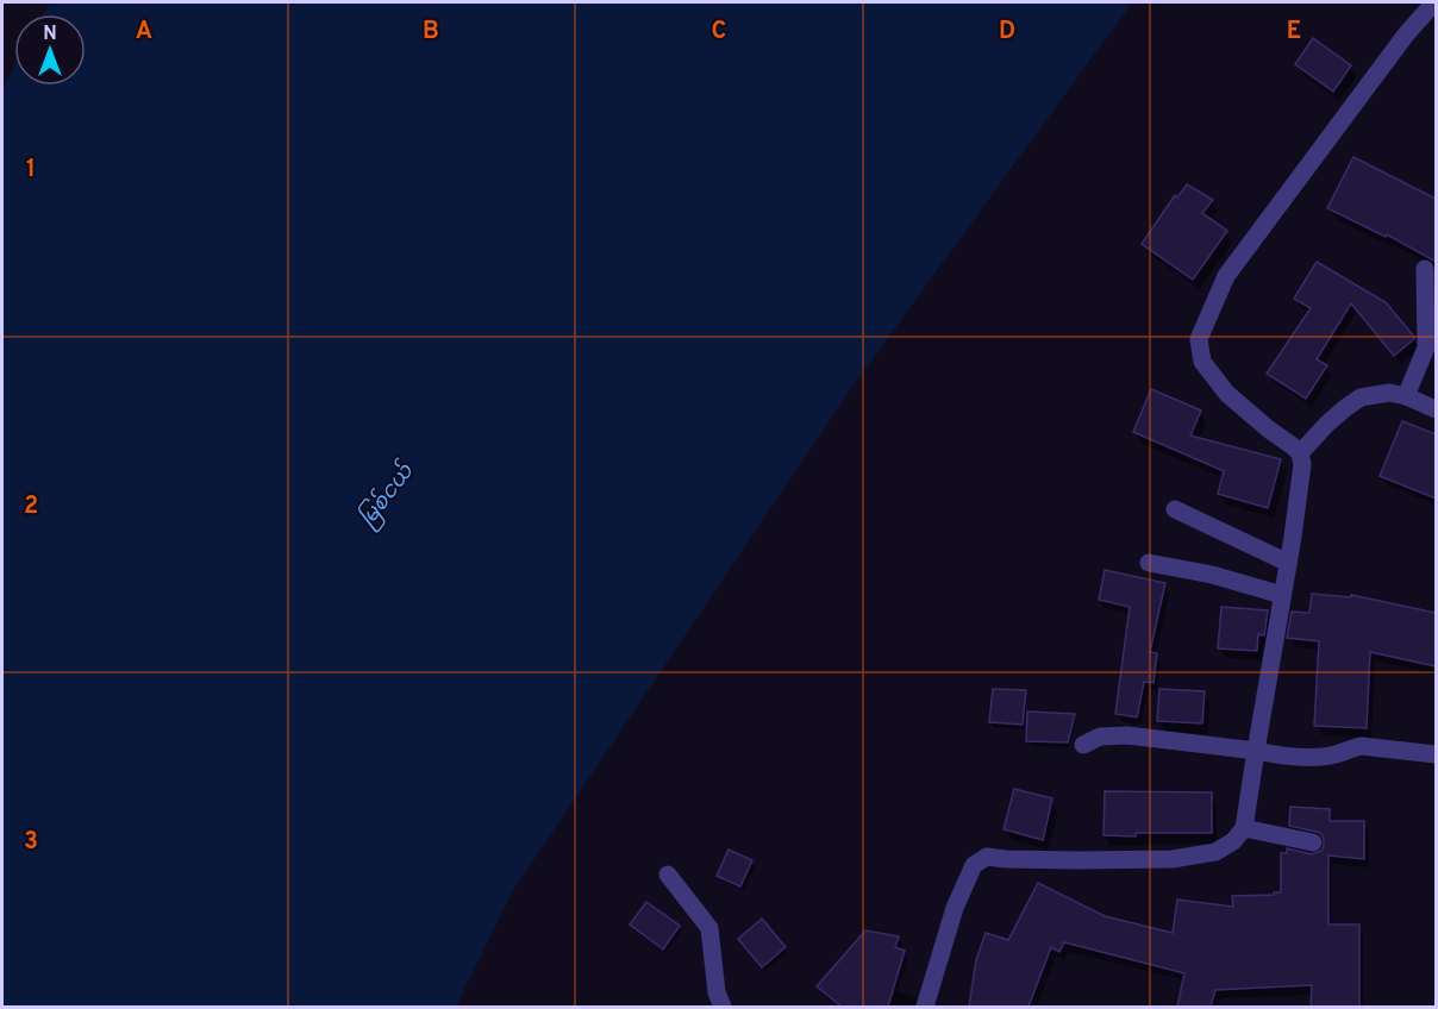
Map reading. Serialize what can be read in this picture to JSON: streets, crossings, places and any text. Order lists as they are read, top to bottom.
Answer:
{
  "water": ["မြစ်ငယ်"],
  "north": "top",
  "grid": {
    "columns": [
      "A",
      "B",
      "C",
      "D",
      "E"
    ],
    "rows": ["1", "2", "3"]
  }
}
